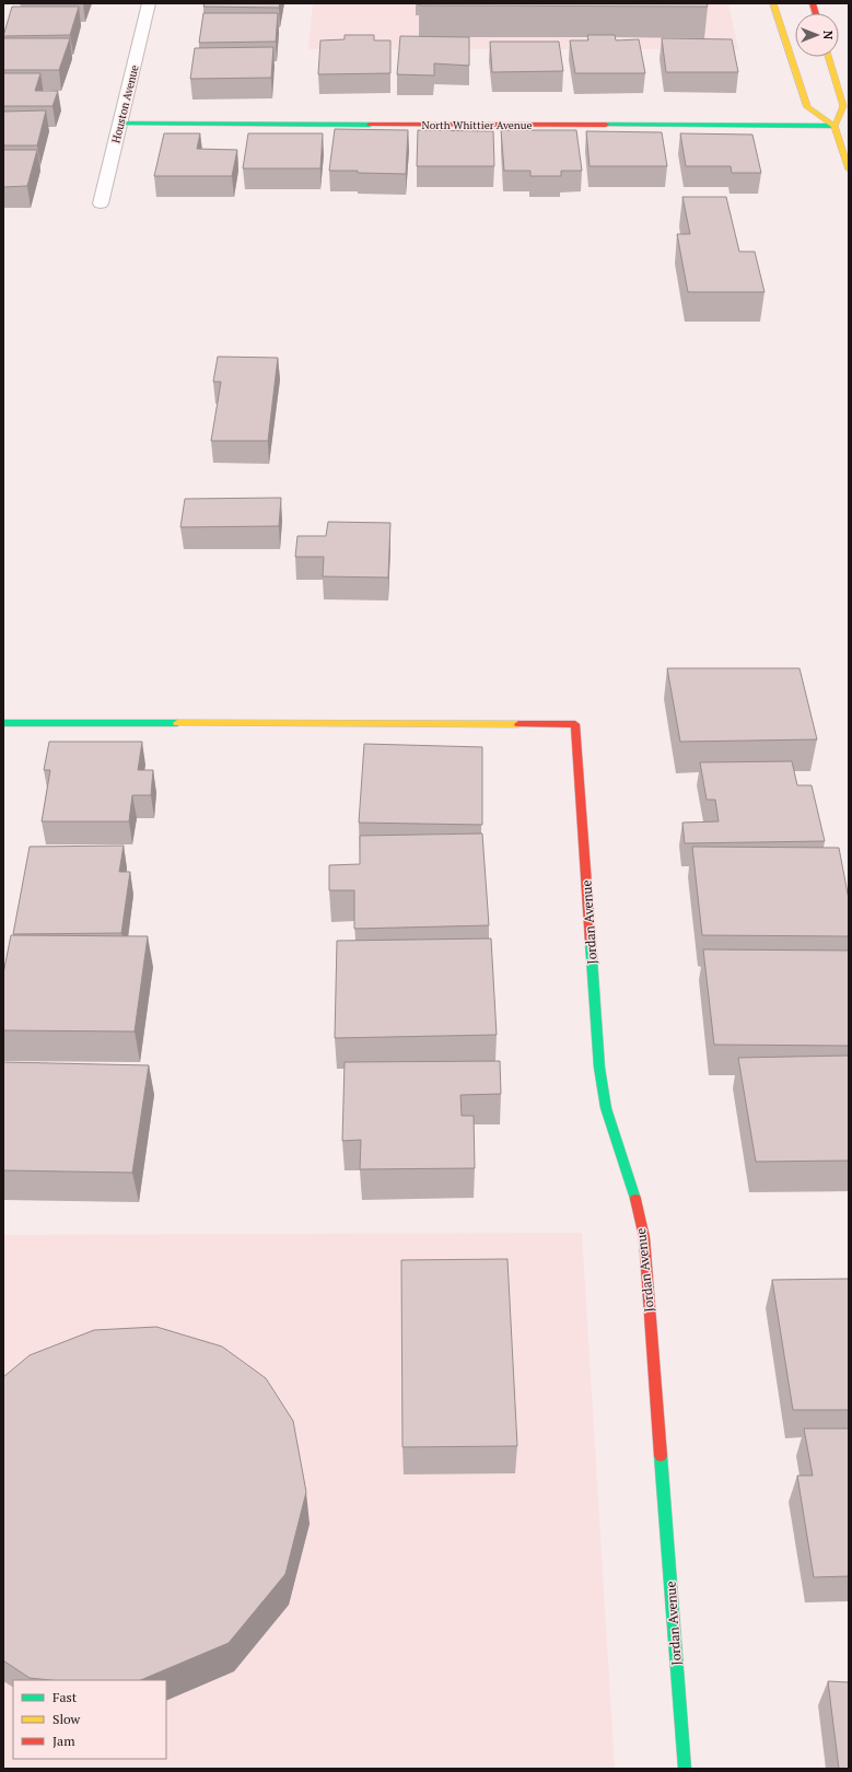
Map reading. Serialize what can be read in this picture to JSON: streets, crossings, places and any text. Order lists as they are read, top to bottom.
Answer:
{
  "streets": {
    "street": ["Houston Avenue", "North Whittier Avenue", "Jordan Avenue"]
  },
  "crossings": [
    ["Houston Avenue", "North Whittier Avenue"]
  ],
  "legend": ["Fast", "Slow", "Jam"],
  "north": "right"
}
